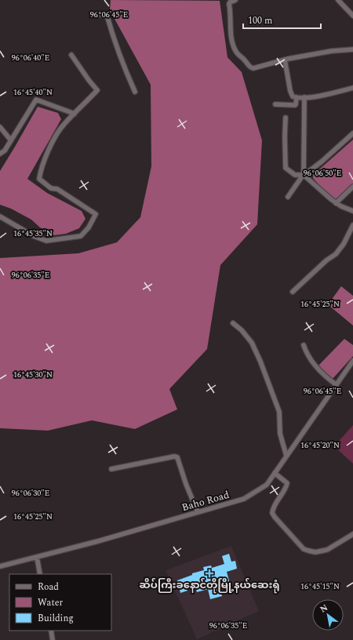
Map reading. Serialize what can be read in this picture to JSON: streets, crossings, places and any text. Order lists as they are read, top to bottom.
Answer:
{
  "streets": {
    "street": ["Baho Road"]
  },
  "places": {
    "health": ["ဆိပ်ကြီးခနောင်တိုမြို့နယ်ဆေးရုံ"]
  },
  "legend": ["Road", "Water", "Building"],
  "scale_bar": "100 m",
  "north": "top left",
  "coordinates": [
    "96°06'45\"E",
    "96°06'40\"E",
    "16°45'40\"N",
    "96°06'50\"E",
    "16°45'35\"N",
    "96°06'35\"E",
    "16°45'25\"N",
    "16°45'30\"N",
    "16°45'20\"N",
    "96°06'30\"E",
    "16°45'15\"N"
  ]
}
